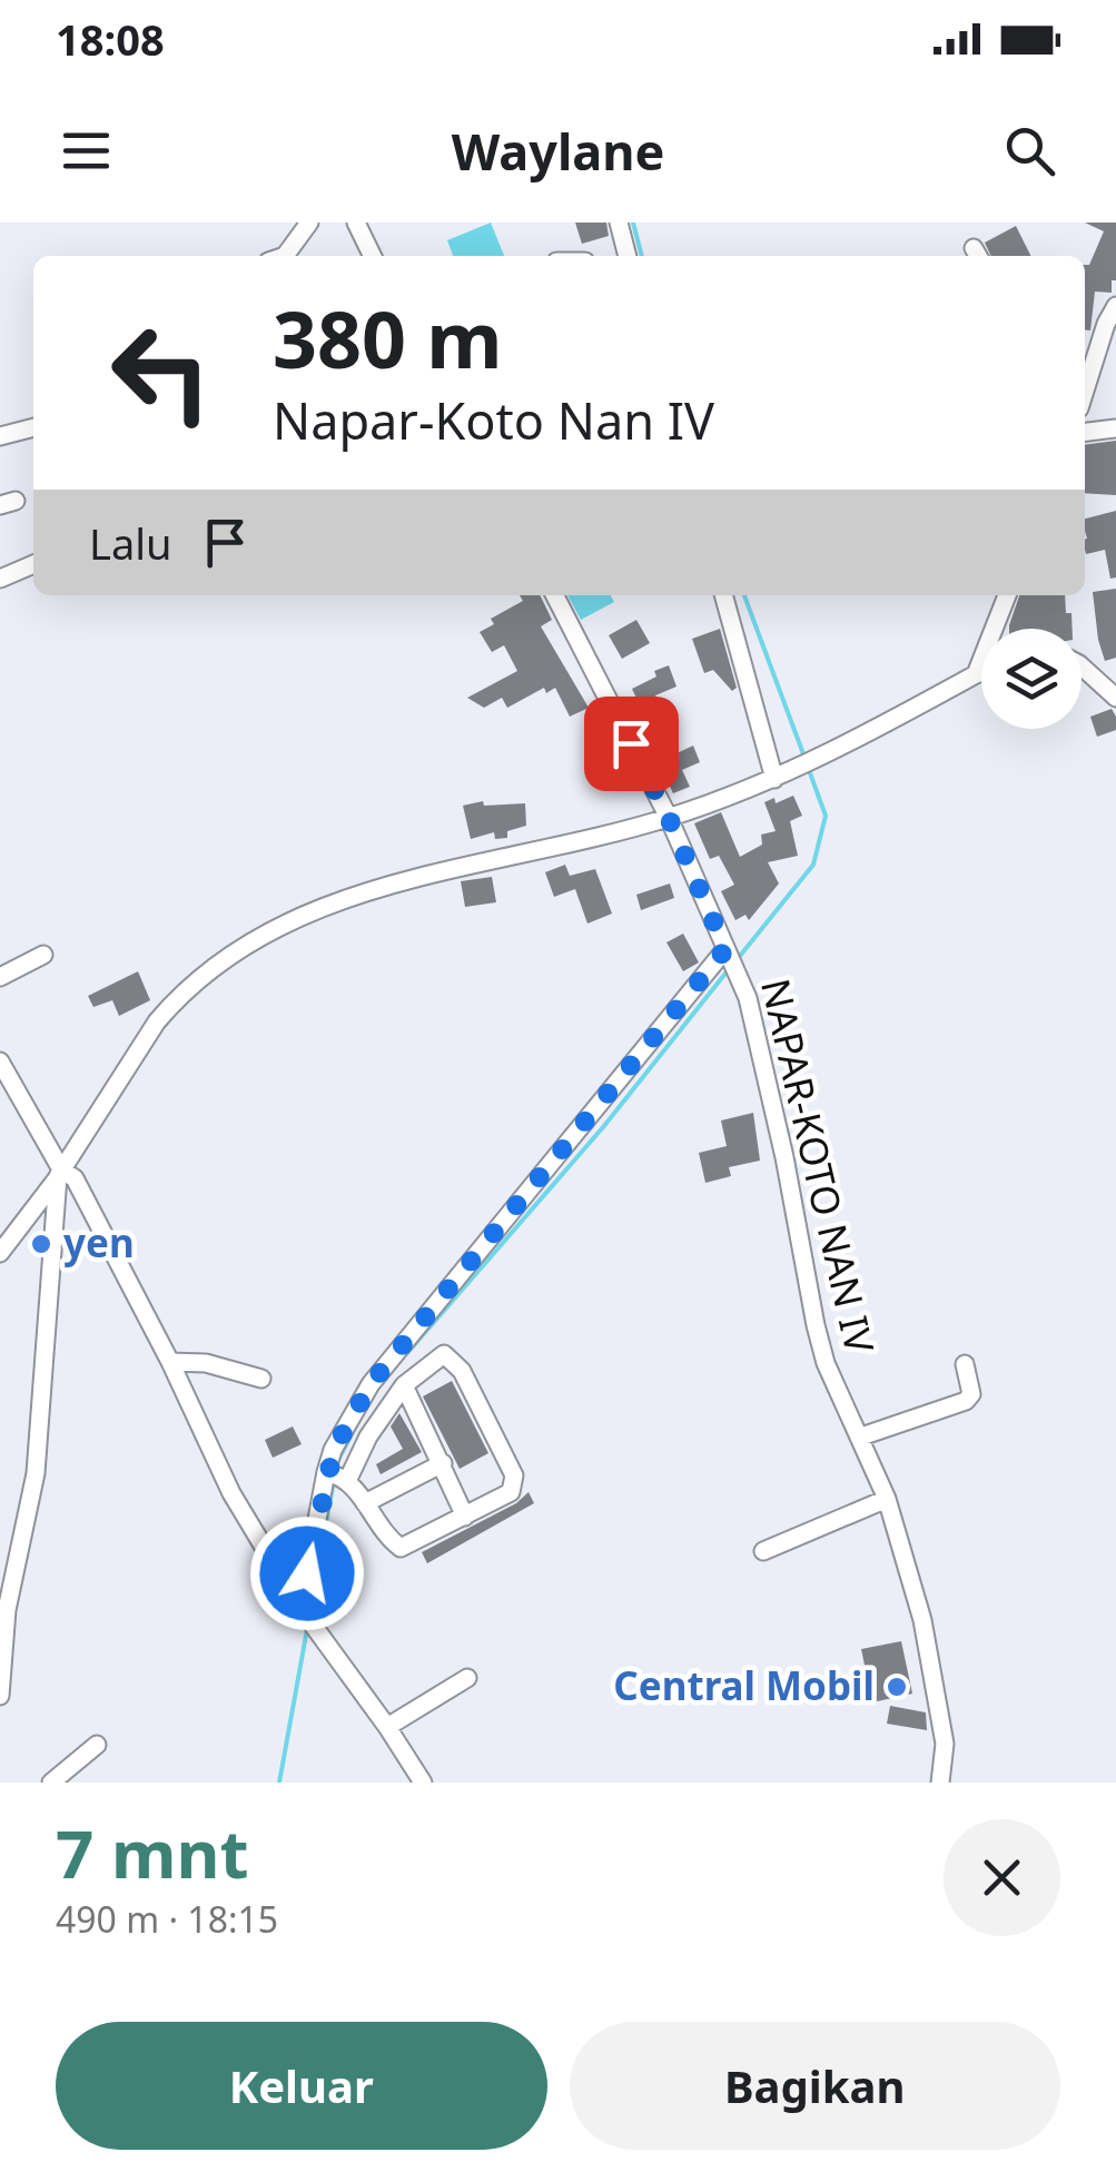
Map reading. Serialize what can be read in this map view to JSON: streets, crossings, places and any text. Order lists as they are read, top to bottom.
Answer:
{
  "streets": {
    "street": ["NAPAR-KOTO NAN IV"]
  },
  "places": ["yen", "Central Mobil"],
  "page": {
    "status": "18:08",
    "header": "Waylane",
    "turn": ["380 m", "Napar-Koto Nan IV"],
    "then": "Lalu",
    "heading": ["7 mnt", "490 m · 18:15"],
    "buttons": ["Keluar", "Bagikan"]
  }
}
